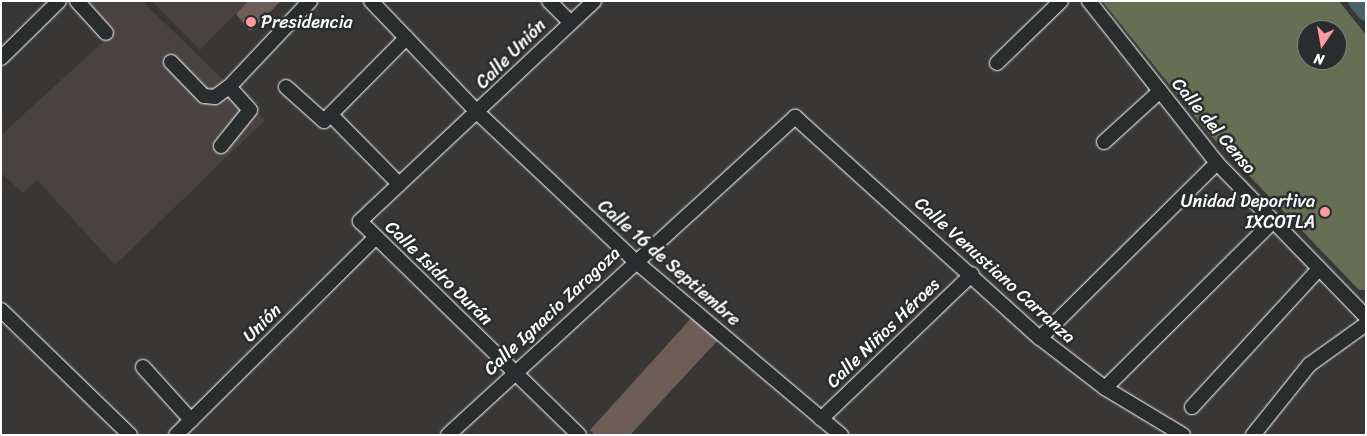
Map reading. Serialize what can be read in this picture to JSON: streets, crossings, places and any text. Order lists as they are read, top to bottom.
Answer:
{
  "streets": {
    "street": [
      "Calle Unión",
      "Calle del Censo",
      "Calle 16 de Septiembre",
      "Calle Venustiano Carranza",
      "Calle Isidro Durán",
      "Calle Ignacio Zaragoza",
      "Unión",
      "Calle Niños Héroes"
    ]
  },
  "crossings": [
    ["Calle Unión", "Calle 16 de Septiembre"],
    ["Calle 16 de Septiembre", "Calle Ignacio Zaragoza"],
    ["Calle 16 de Septiembre", "Calle Niños Héroes"],
    ["Calle Venustiano Carranza", "Calle Ignacio Zaragoza"],
    ["Calle Venustiano Carranza", "Calle Niños Héroes"],
    ["Calle Isidro Durán", "Calle Ignacio Zaragoza"],
    ["Calle Isidro Durán", "Unión"]
  ],
  "places": ["Presidencia", "Unidad Deportiva IXCOTLA"],
  "north": "bottom"
}
